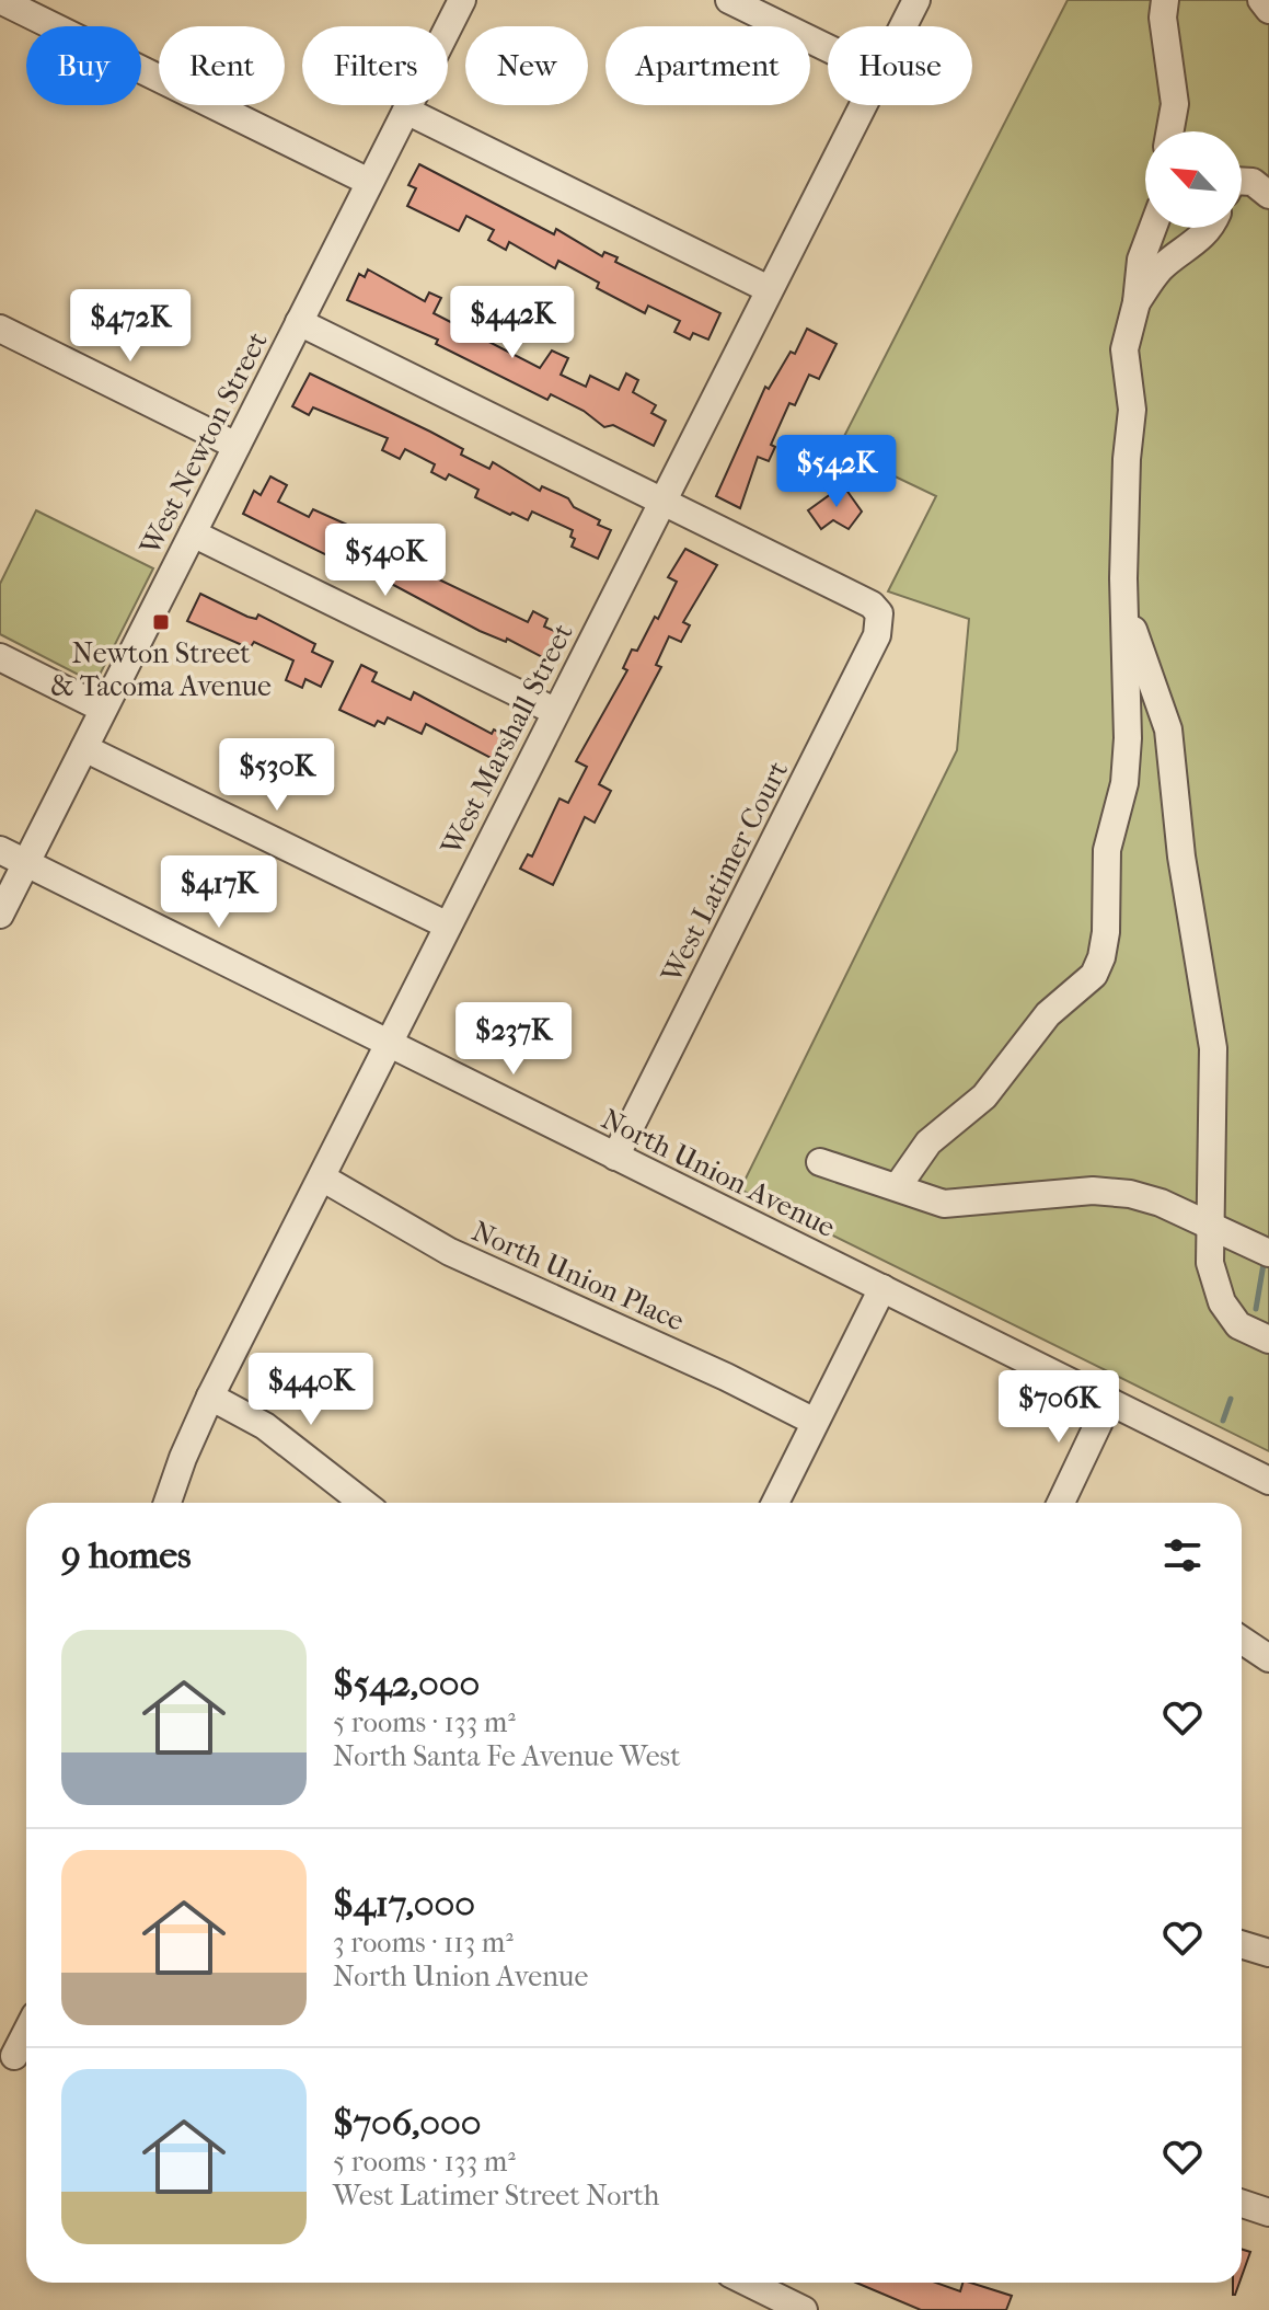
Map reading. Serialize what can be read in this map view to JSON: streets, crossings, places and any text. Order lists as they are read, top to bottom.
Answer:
{
  "streets": {
    "street": [
      "West Newton Street",
      "West Marshall Street",
      "West Latimer Court",
      "North Union Avenue",
      "North Union Place"
    ]
  },
  "crossings": [
    ["West Newton Street", "North Union Avenue"],
    ["West Marshall Street", "West Latimer Court"],
    ["West Marshall Street", "North Union Avenue"],
    ["West Marshall Street", "North Union Place"],
    ["West Latimer Court", "North Union Avenue"]
  ],
  "places": {
    "transit": ["Newton Street & Tacoma Avenue"]
  },
  "north": "top left",
  "page": {
    "chip": [
      "Buy",
      "Rent",
      "Filters",
      "New",
      "Apartment",
      "House"
    ],
    "price": [
      "$442K",
      "$472K",
      "$542K",
      "$540K",
      "$530K",
      "$417K",
      "$237K",
      "$440K",
      "$706K"
    ],
    "heading": "9 homes",
    "list": [
      {
        "name": "$542,000",
        "note": "5 rooms · 133 m² · North Santa Fe Avenue West"
      },
      {
        "name": "$417,000",
        "note": "3 rooms · 113 m² · North Union Avenue"
      },
      {
        "name": "$706,000",
        "note": "5 rooms · 133 m² · West Latimer Street North"
      }
    ]
  }
}
